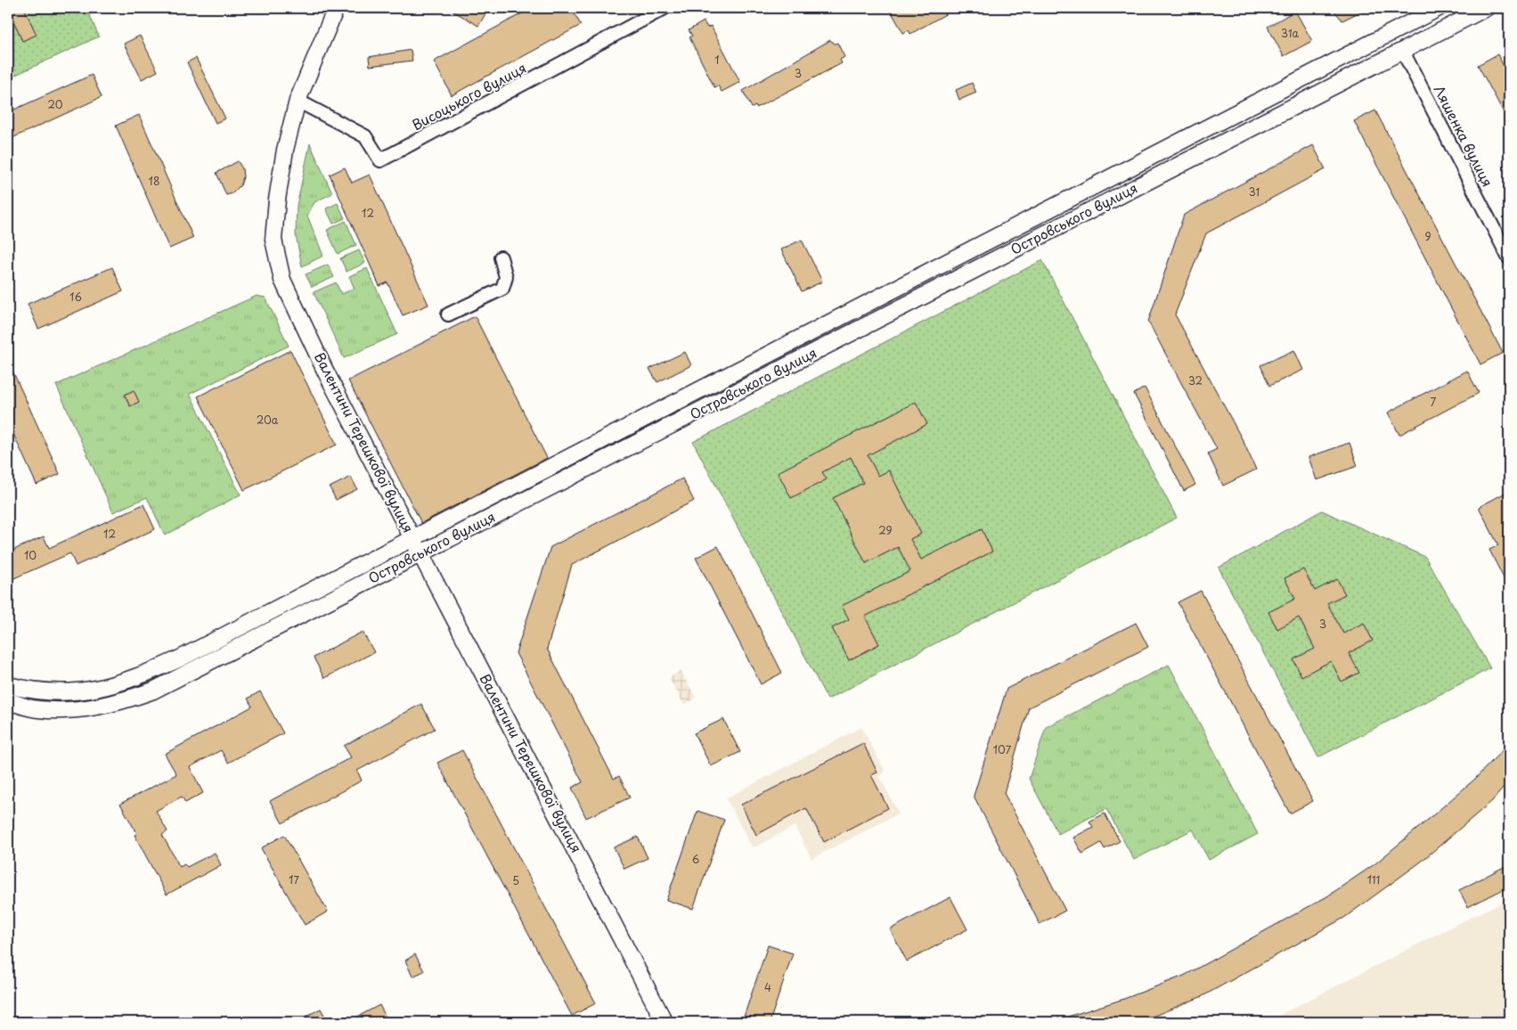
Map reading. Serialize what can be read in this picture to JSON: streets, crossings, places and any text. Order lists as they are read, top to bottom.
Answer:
{
  "streets": {
    "street": [
      "Висоцького вулиця",
      "Ляшенка вулиця",
      "Островського вулиця",
      "Валентини Терешкової вулиця"
    ]
  },
  "crossings": [
    ["Висоцького вулиця", "Валентини Терешкової вулиця"],
    ["Ляшенка вулиця", "Островського вулиця"],
    ["Островського вулиця", "Валентини Терешкової вулиця"]
  ],
  "house_numbers": [
    "31а",
    "1",
    "3",
    "20",
    "18",
    "31",
    "12",
    "9",
    "16",
    "32",
    "7",
    "20а",
    "29",
    "12",
    "10",
    "3",
    "107",
    "6",
    "17",
    "111",
    "5",
    "4"
  ]
}
